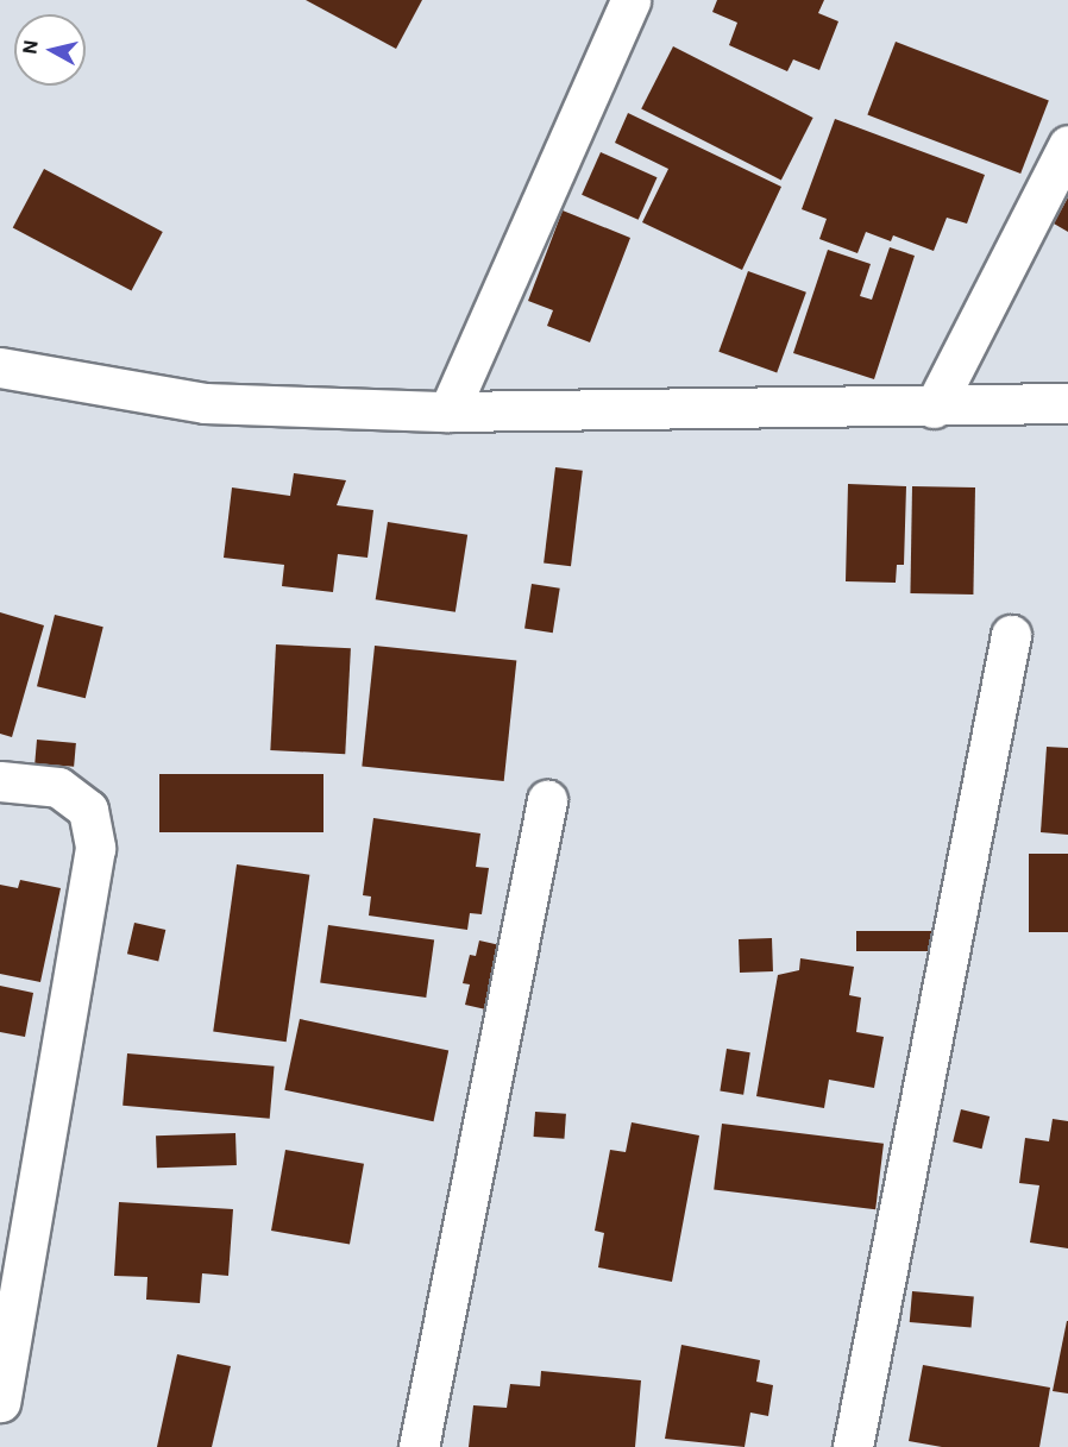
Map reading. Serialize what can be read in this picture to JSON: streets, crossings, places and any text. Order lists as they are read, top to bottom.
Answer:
{
  "north": "left"
}
